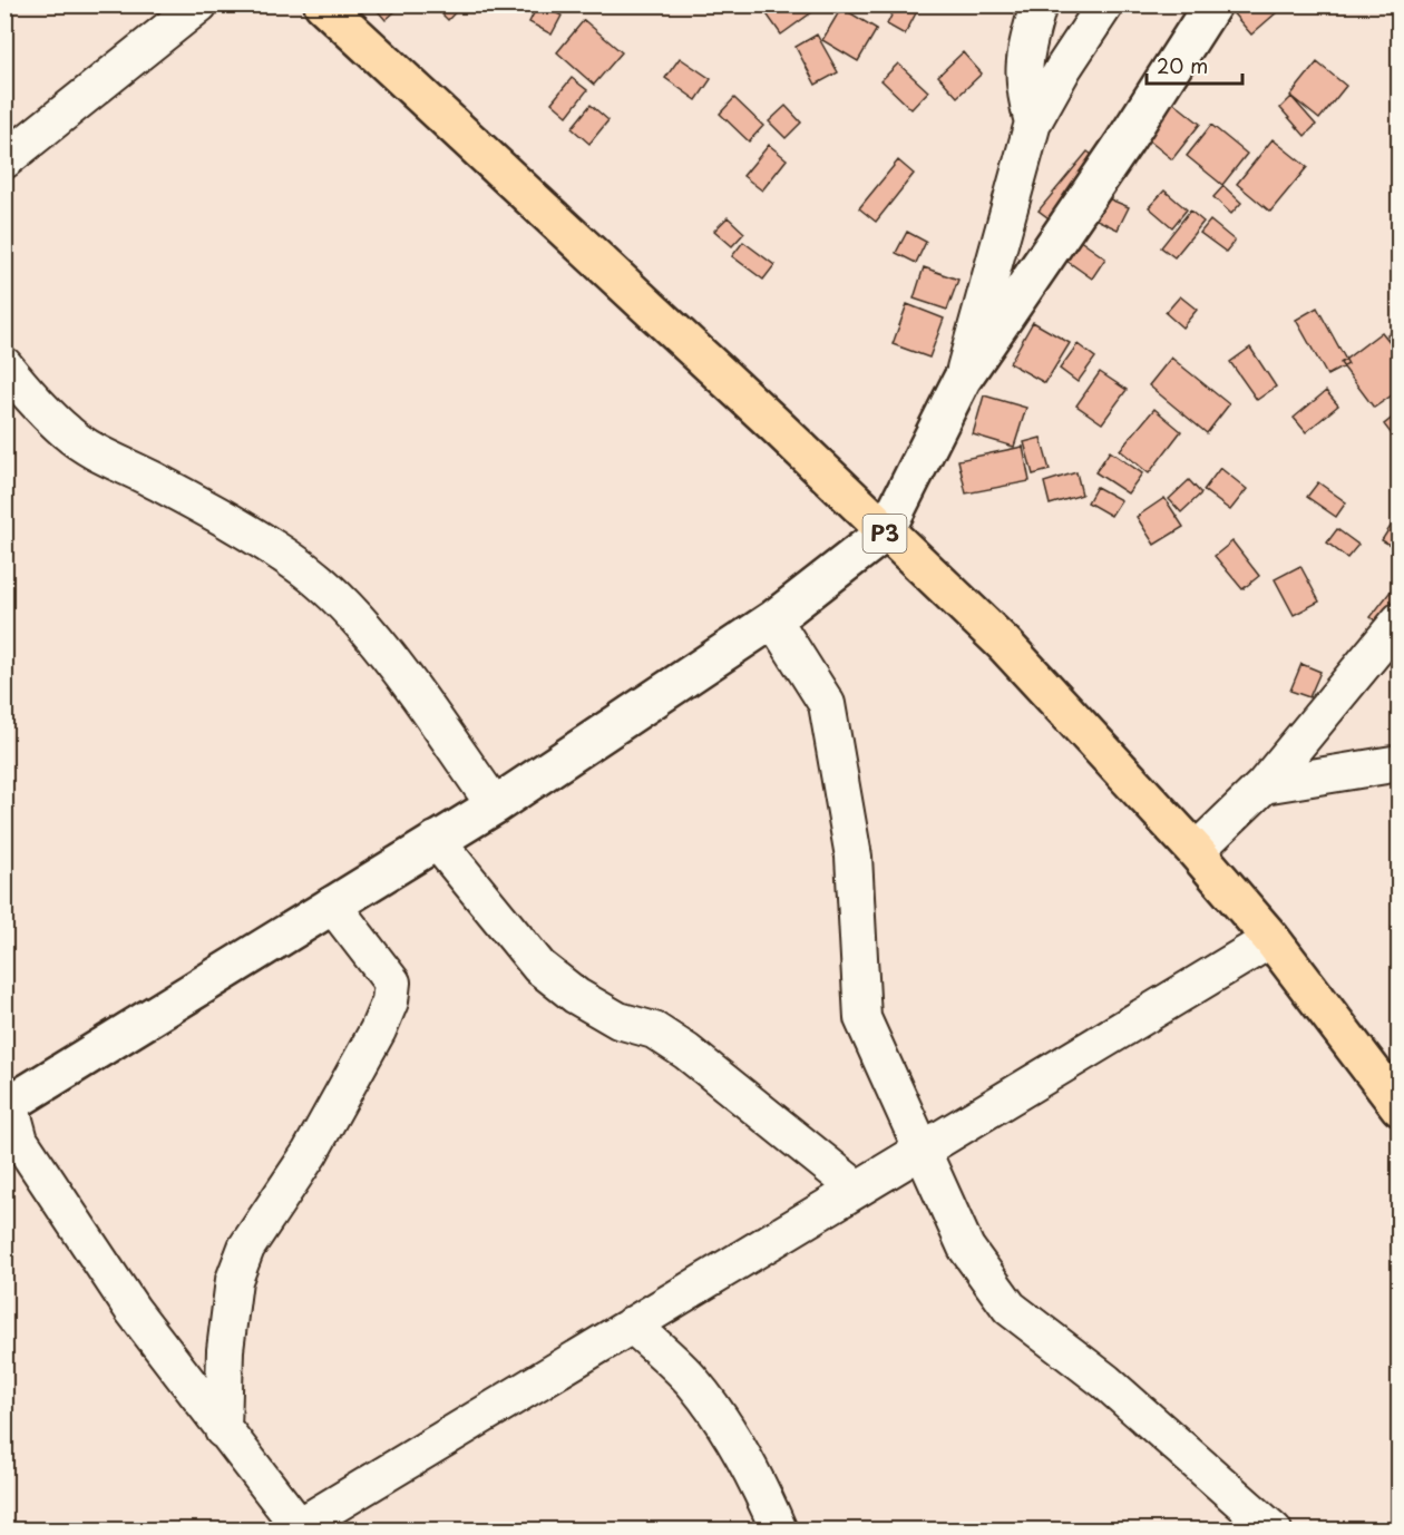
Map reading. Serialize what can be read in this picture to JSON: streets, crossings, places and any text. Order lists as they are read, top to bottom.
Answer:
{
  "streets": {
    "main road": ["P3"]
  },
  "scale_bar": "20 m"
}
